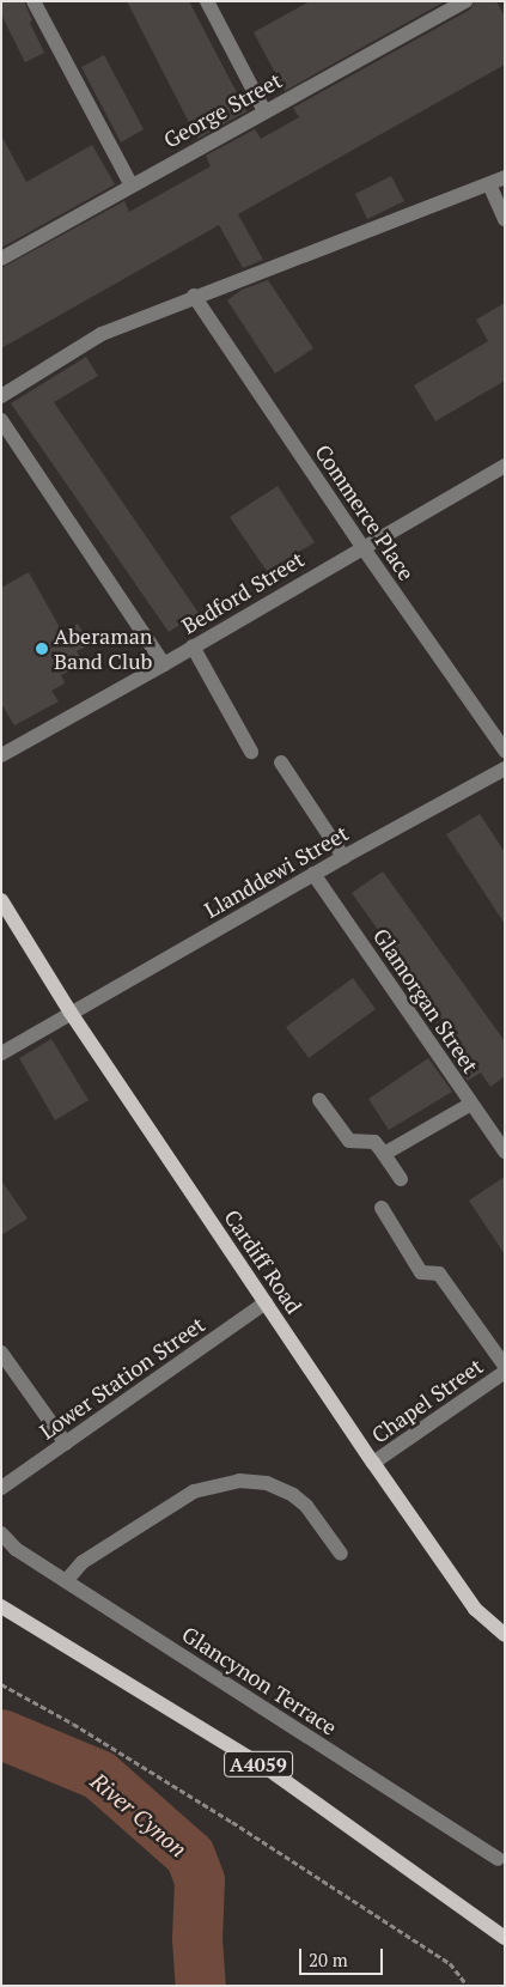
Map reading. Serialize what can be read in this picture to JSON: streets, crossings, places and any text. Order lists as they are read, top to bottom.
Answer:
{
  "streets": {
    "main road": ["Cardiff Road", "A4059"],
    "street": [
      "George Street",
      "Commerce Place",
      "Bedford Street",
      "Llanddewi Street",
      "Glamorgan Street",
      "Lower Station Street",
      "Chapel Street",
      "Glancynon Terrace"
    ]
  },
  "crossings": [
    ["Commerce Place", "Bedford Street"],
    ["Llanddewi Street", "Glamorgan Street"],
    ["Llanddewi Street", "Cardiff Road"],
    ["Cardiff Road", "Lower Station Street"],
    ["Cardiff Road", "Chapel Street"]
  ],
  "water": ["River Cynon"],
  "places": ["Aberaman Band Club"],
  "scale_bar": "20 m"
}
